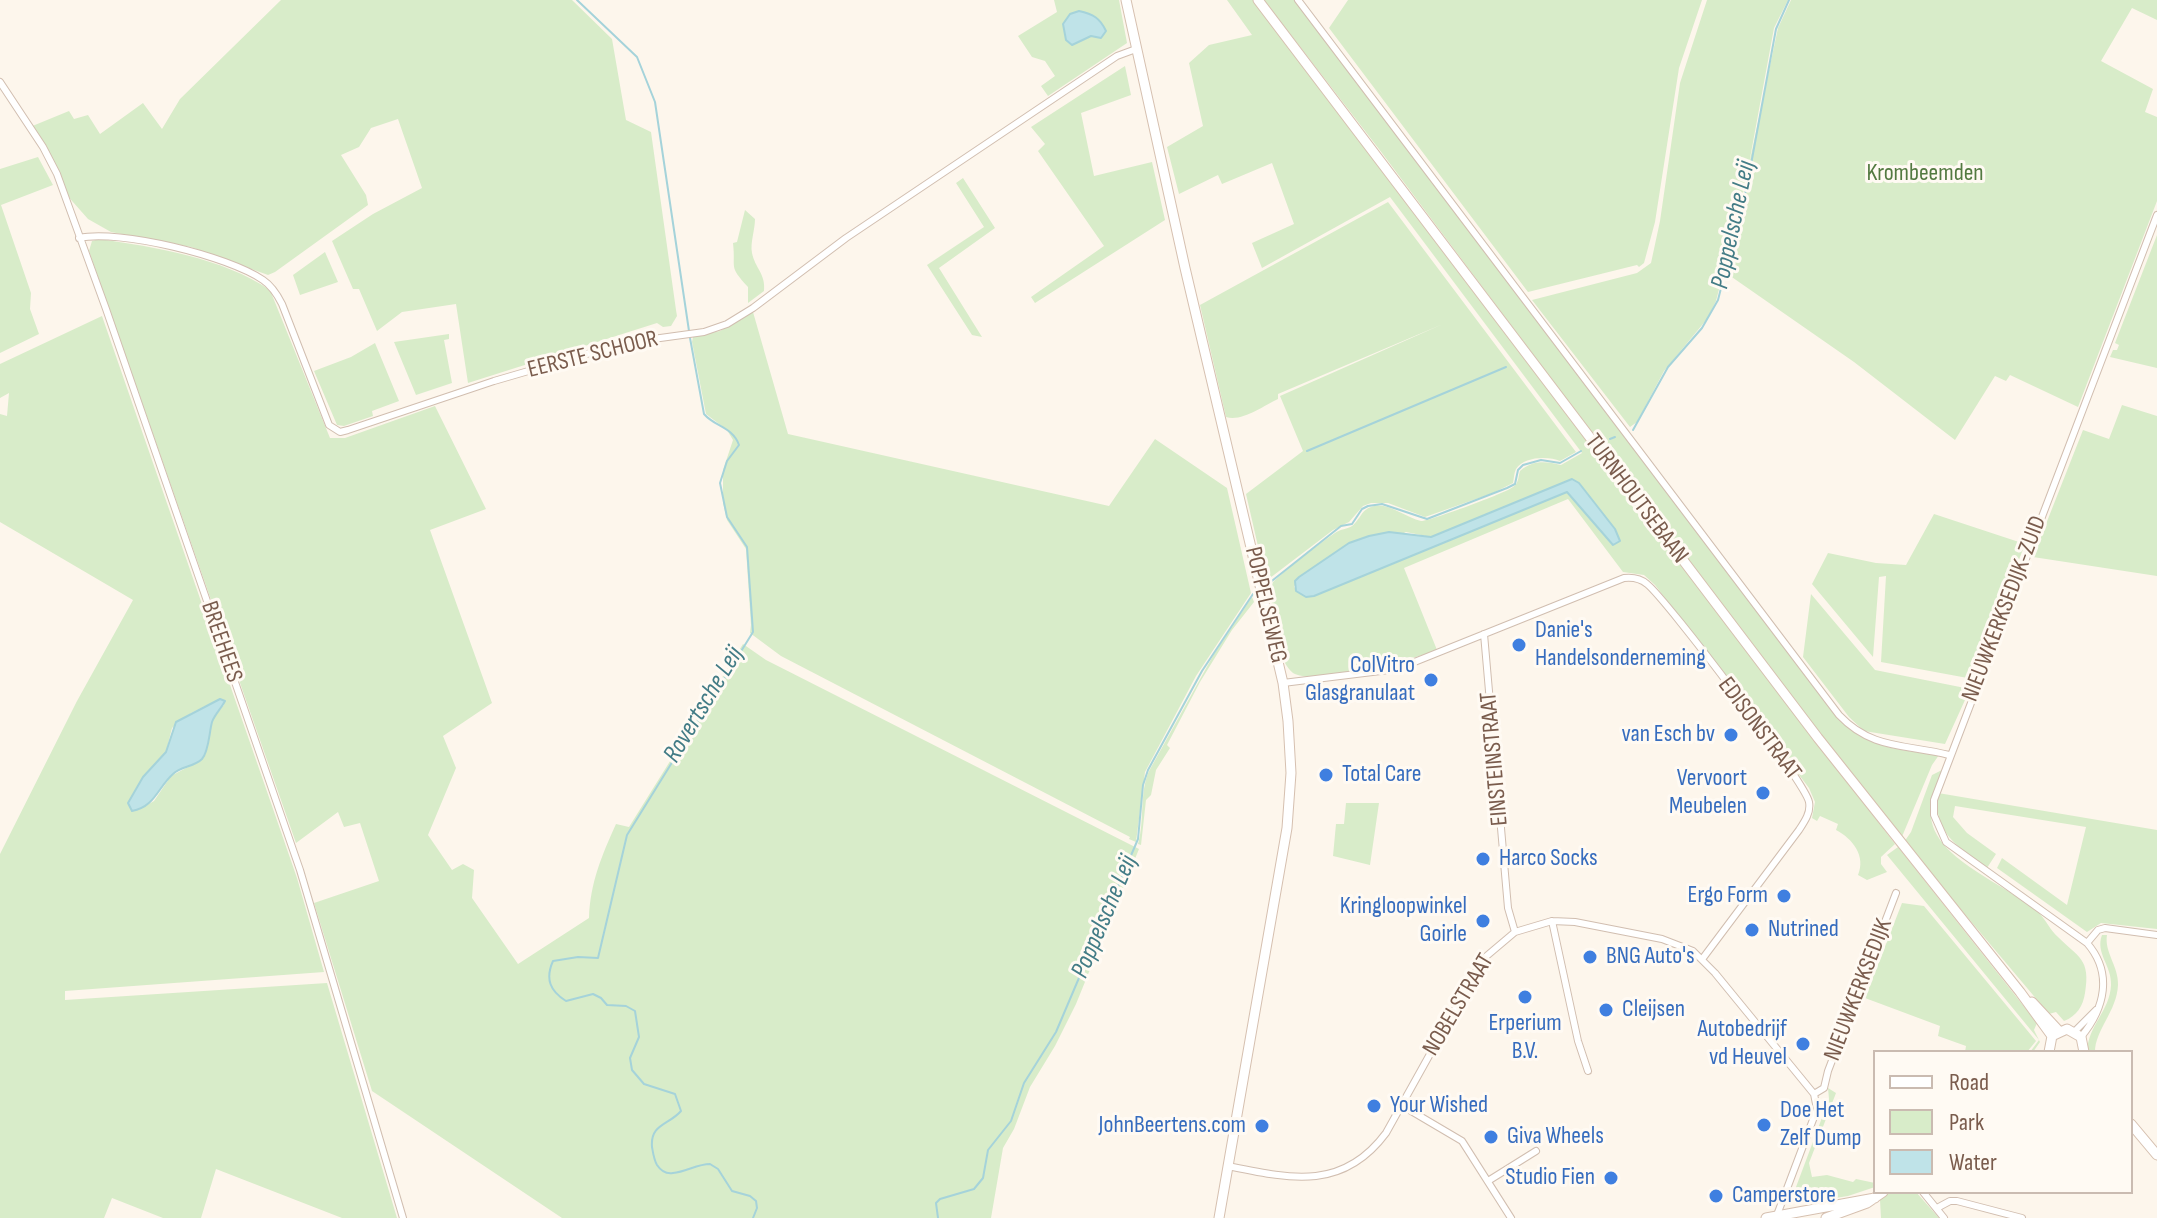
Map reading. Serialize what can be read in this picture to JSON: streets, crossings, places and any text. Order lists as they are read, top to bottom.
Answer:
{
  "streets": {
    "street": [
      "EERSTE SCHOOR",
      "TURNHOUTSEBAAN",
      "POPPELSEWEG",
      "NIEUWKERKSEDIJK-ZUID",
      "BREEHEES",
      "EDISONSTRAAT",
      "EINSTEINSTRAAT",
      "NIEUWKERKSEDIJK",
      "NOBELSTRAAT"
    ]
  },
  "crossings": [
    ["EERSTE SCHOOR", "POPPELSEWEG"],
    ["EERSTE SCHOOR", "BREEHEES"],
    ["POPPELSEWEG", "EDISONSTRAAT"],
    ["POPPELSEWEG", "NOBELSTRAAT"],
    ["EDISONSTRAAT", "EINSTEINSTRAAT"],
    ["EDISONSTRAAT", "NOBELSTRAAT"],
    ["EINSTEINSTRAAT", "NOBELSTRAAT"],
    ["NIEUWKERKSEDIJK", "NOBELSTRAAT"]
  ],
  "water": ["Poppelsche Leij", "Rovertsche Leij"],
  "parks": ["Krombeemden"],
  "places": [
    "Danie's Handelsonderneming",
    "ColVitro Glasgranulaat",
    "van Esch bv",
    "Total Care",
    "Vervoort Meubelen",
    "Harco Socks",
    "Ergo Form",
    "Kringloopwinkel Goirle",
    "Nutrined",
    "BNG Auto's",
    "Erperium B.V.",
    "Cleijsen",
    "Autobedrijf vd Heuvel",
    "Your Wished",
    "Doe Het Zelf Dump",
    "JohnBeertens.com",
    "Giva Wheels",
    "Studio Fien",
    "Camperstore"
  ],
  "legend": ["Road", "Park", "Water"]
}
